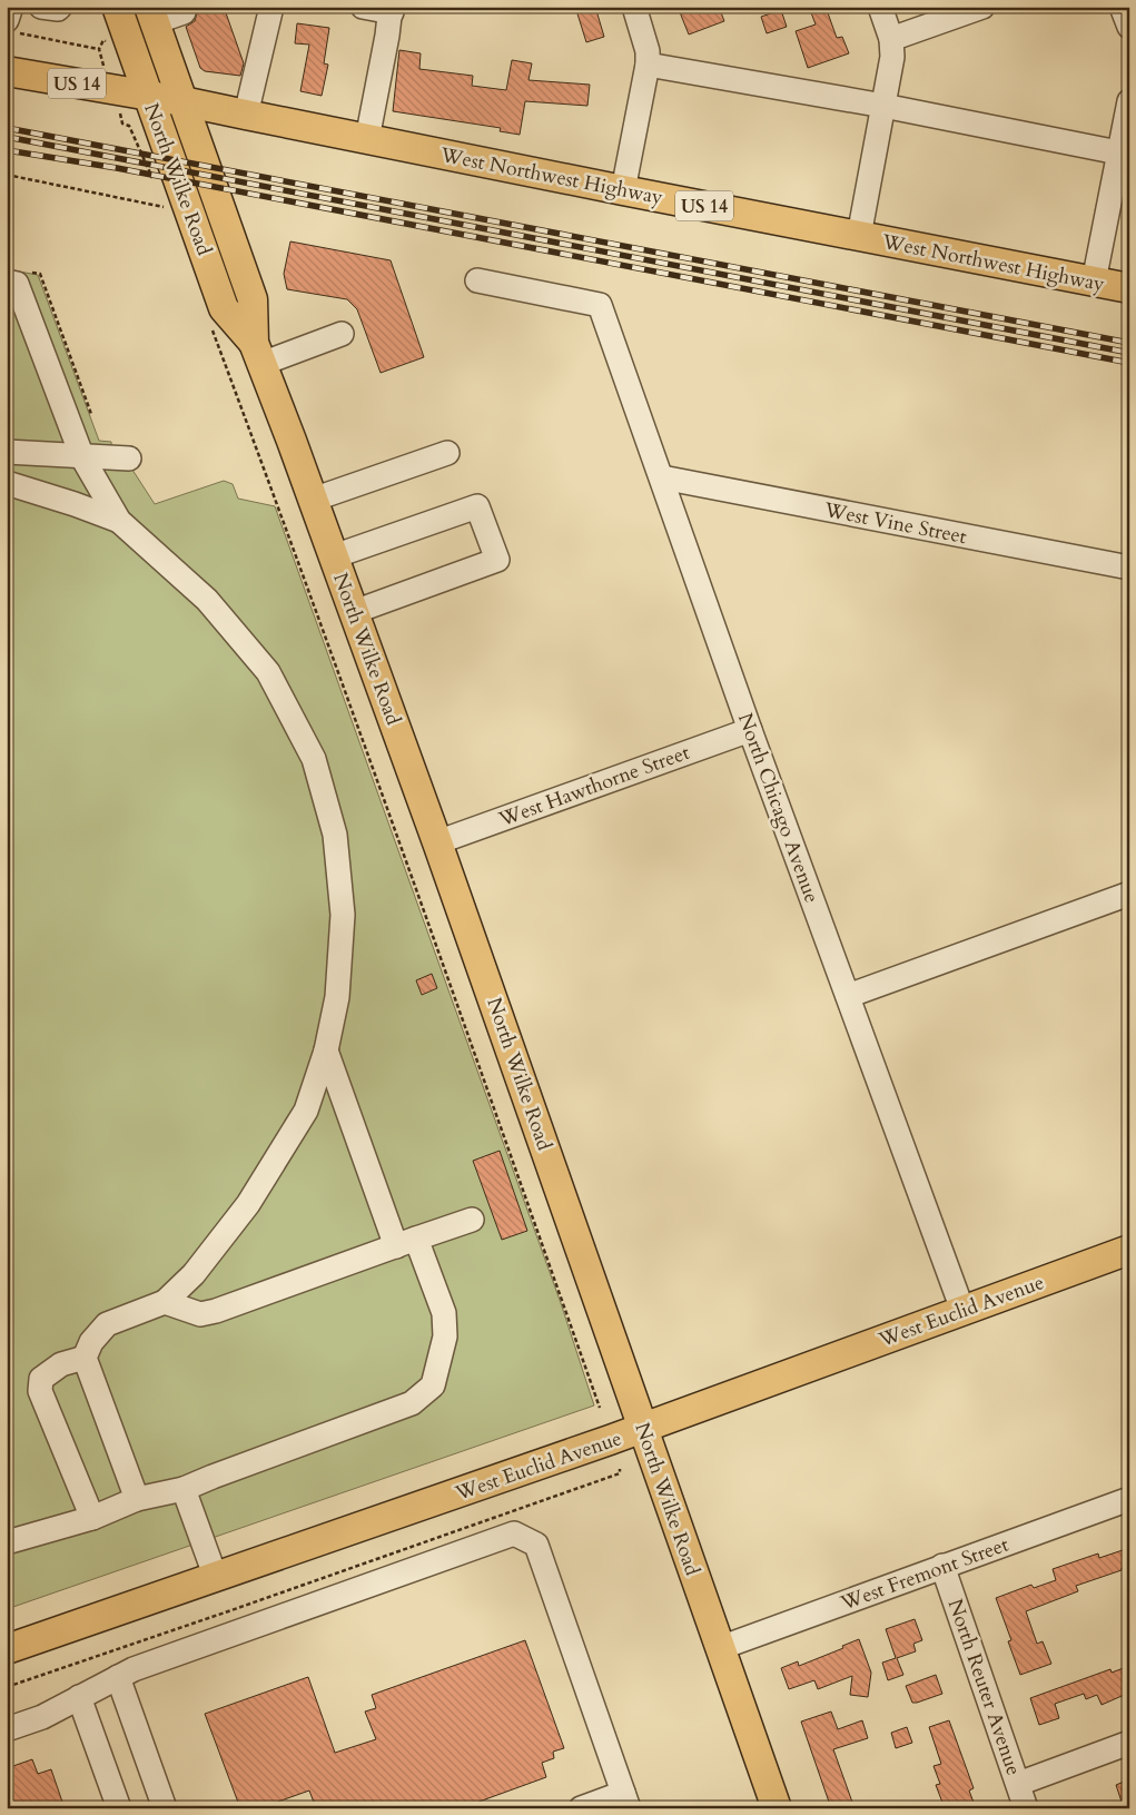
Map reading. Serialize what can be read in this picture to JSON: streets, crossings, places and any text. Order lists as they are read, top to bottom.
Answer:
{
  "streets": {
    "main road": [
      "US 14",
      "West Northwest Highway",
      "North Wilke Road",
      "West Euclid Avenue"
    ],
    "street": [
      "West Vine Street",
      "West Hawthorne Street",
      "North Chicago Avenue",
      "West Fremont Street",
      "North Reuter Avenue"
    ]
  },
  "crossings": [
    ["West Northwest Highway", "North Wilke Road"],
    ["North Wilke Road", "West Hawthorne Street"],
    ["North Wilke Road", "West Euclid Avenue"],
    ["North Wilke Road", "West Fremont Street"],
    ["West Vine Street", "North Chicago Avenue"],
    ["West Hawthorne Street", "North Chicago Avenue"],
    ["North Chicago Avenue", "West Euclid Avenue"],
    ["West Fremont Street", "North Reuter Avenue"]
  ]
}
